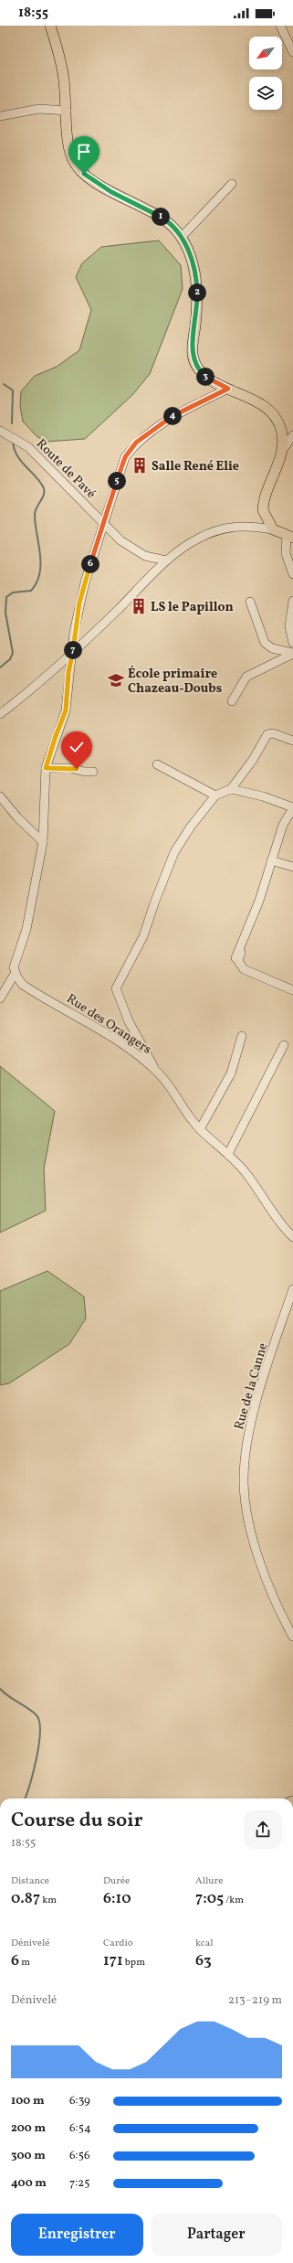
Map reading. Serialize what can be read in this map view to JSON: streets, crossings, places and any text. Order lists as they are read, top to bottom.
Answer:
{
  "streets": {
    "street": ["Route de Pavé", "Rue des Orangers", "Rue de la Canne"]
  },
  "places": {
    "building": ["Salle René Elie", "LS le Papillon"],
    "school or university": ["École primaire Chazeau-Doubs"]
  },
  "north": "bottom left",
  "page": {
    "status": "18:55",
    "pins": [
      "1",
      "2",
      "3",
      "4",
      "5",
      "6",
      "7"
    ],
    "heading": ["Course du soir", "18:55"],
    "stats": [
      ["Distance", "0.87 km"],
      ["Durée", "6:10"],
      ["Allure", "7:05 /km"],
      ["Dénivelé", "6 m"],
      ["Cardio", "171 bpm"],
      ["kcal", "63"]
    ],
    "chart": ["Dénivelé", "213–219 m"],
    "list": [
      {
        "name": "100 m",
        "note": "6:39"
      },
      {
        "name": "200 m",
        "note": "6:54"
      },
      {
        "name": "300 m",
        "note": "6:56"
      },
      {
        "name": "400 m",
        "note": "7:25"
      }
    ],
    "buttons": ["Enregistrer", "Partager"]
  }
}
